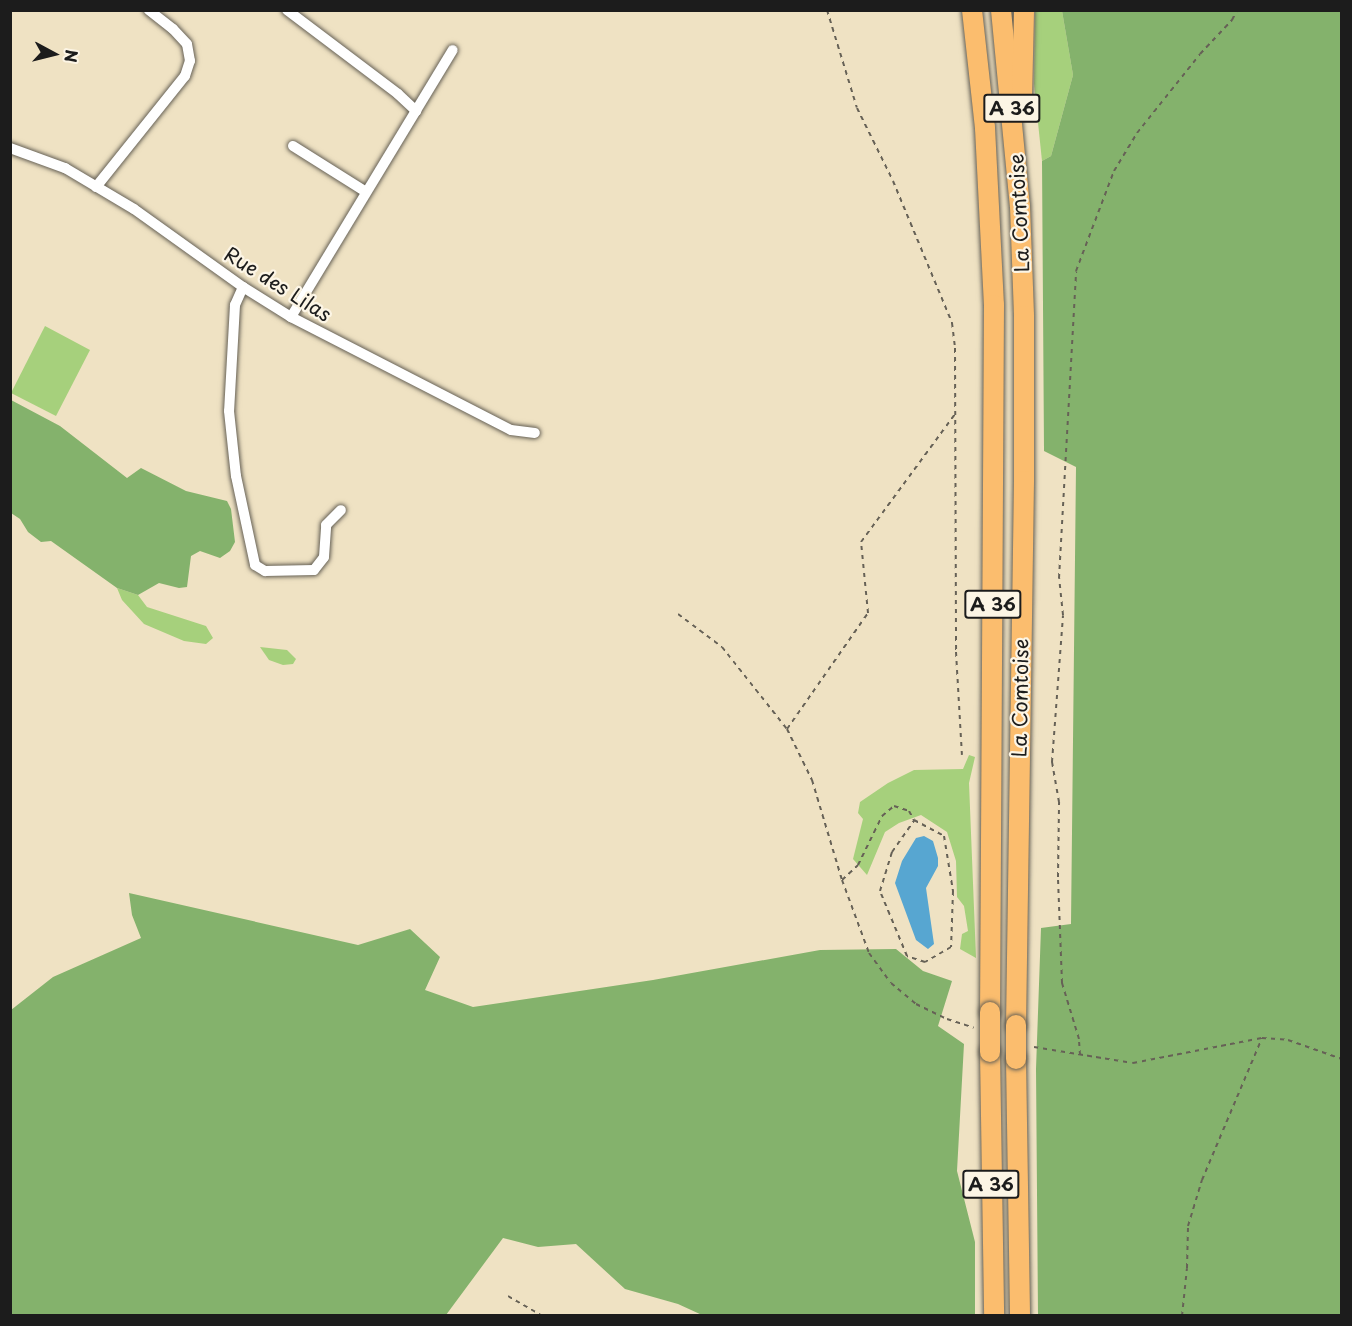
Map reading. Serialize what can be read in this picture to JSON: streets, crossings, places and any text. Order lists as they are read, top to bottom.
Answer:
{
  "streets": {
    "highway": ["A 36", "La Comtoise"],
    "street": ["Rue des Lilas"]
  },
  "north": "right"
}
